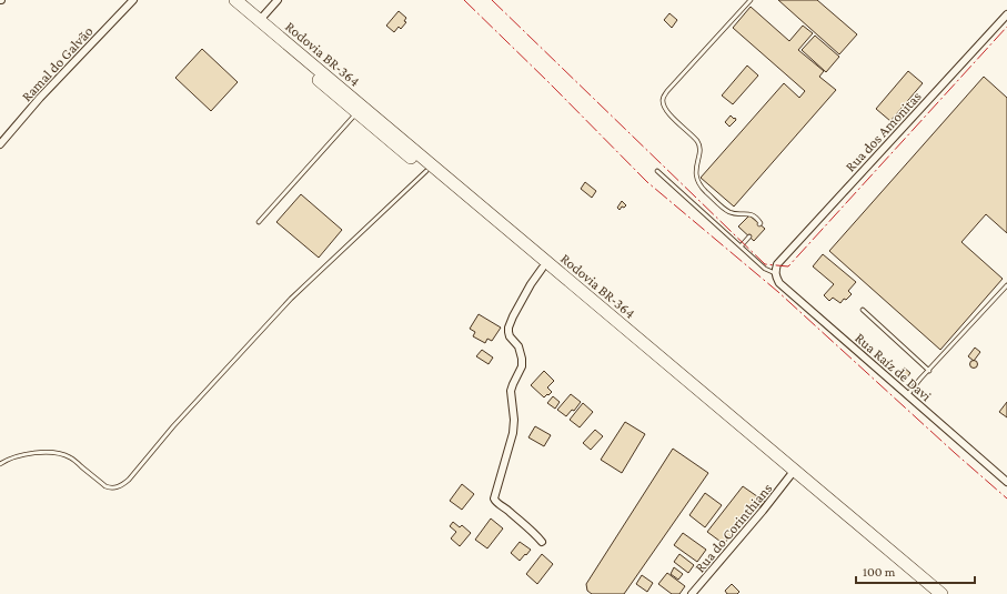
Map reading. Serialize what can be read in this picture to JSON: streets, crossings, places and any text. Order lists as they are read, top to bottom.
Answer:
{
  "streets": {
    "highway": ["Rodovia BR-364"],
    "street": [
      "Ramal do Galvão",
      "Rua dos Amonitas",
      "Rua Raíz de Davi",
      "Rua do Corinthians"
    ]
  },
  "crossings": [
    ["Rua dos Amonitas", "Rua Raíz de Davi"]
  ],
  "scale_bar": "100 m"
}
